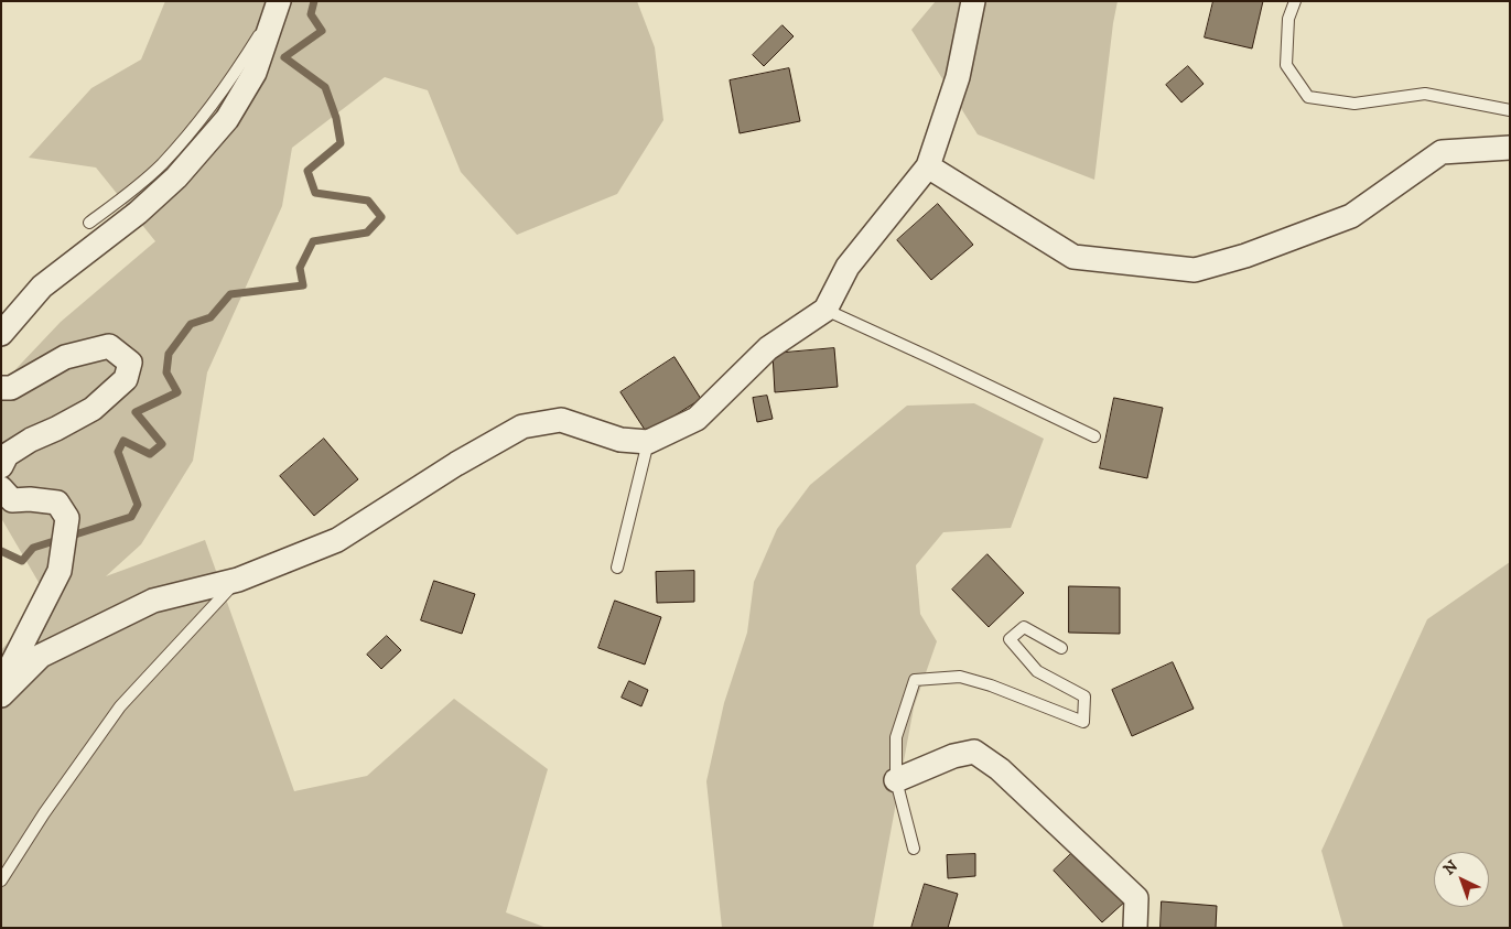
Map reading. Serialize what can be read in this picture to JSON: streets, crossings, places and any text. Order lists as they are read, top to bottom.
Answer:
{
  "north": "top left"
}
